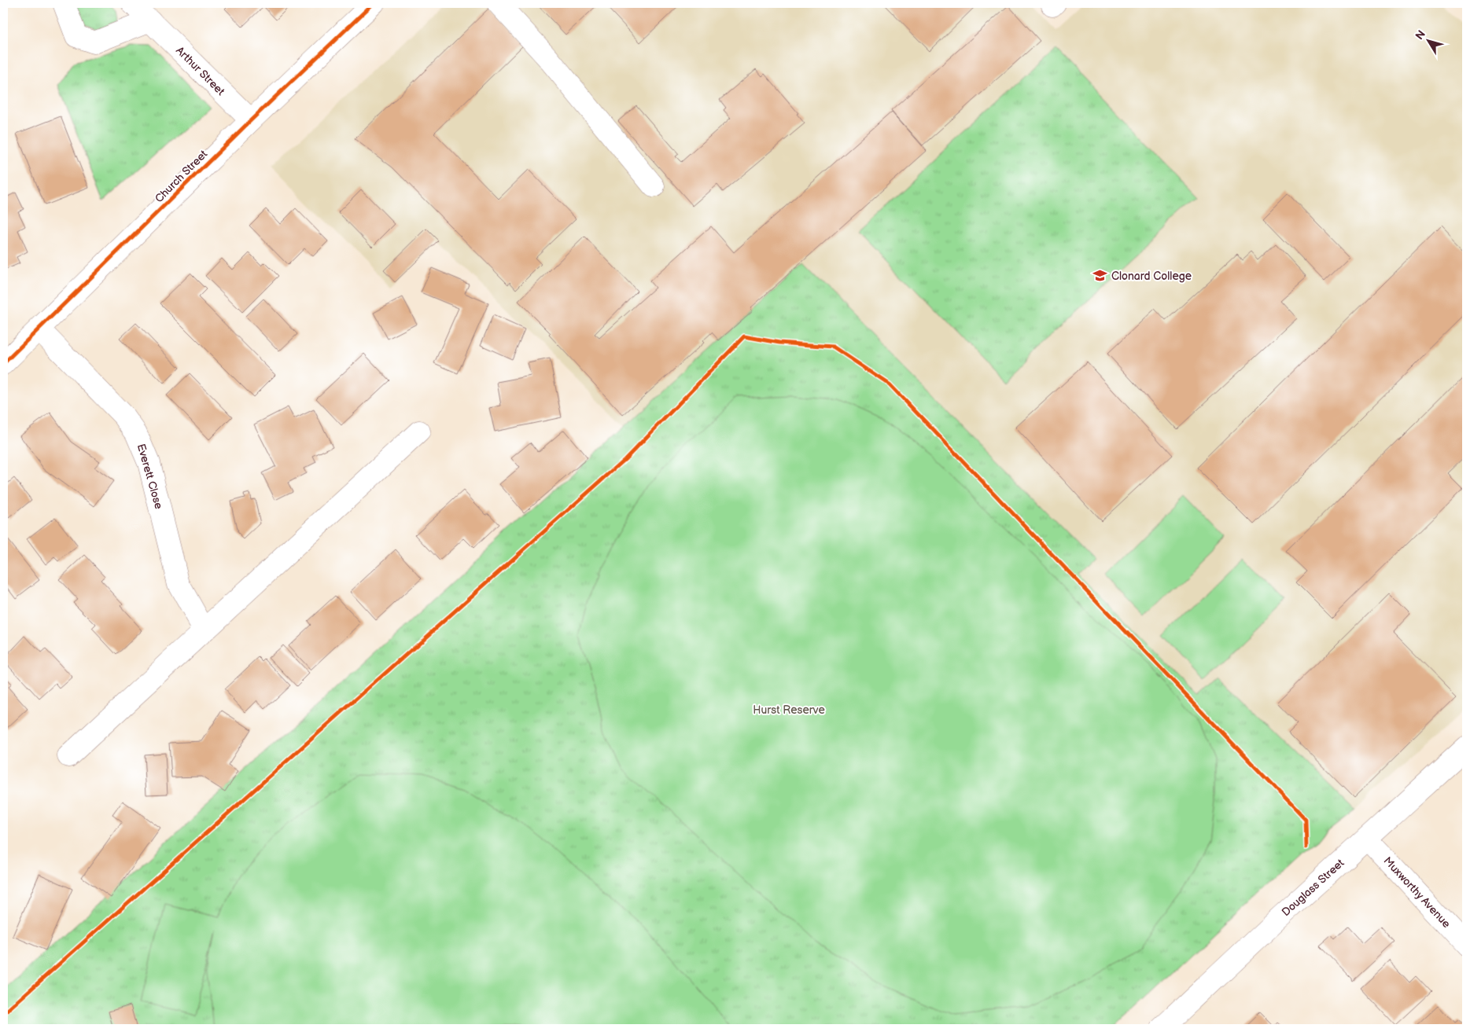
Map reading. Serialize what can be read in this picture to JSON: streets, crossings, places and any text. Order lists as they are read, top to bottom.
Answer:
{
  "streets": {
    "street": [
      "Arthur Street",
      "Church Street",
      "Everett Close",
      "Douglass Street",
      "Muxworthy Avenue"
    ]
  },
  "crossings": [
    ["Arthur Street", "Church Street"],
    ["Church Street", "Everett Close"],
    ["Douglass Street", "Muxworthy Avenue"]
  ],
  "parks": ["Hurst Reserve"],
  "places": {
    "school or university": ["Clonard College"]
  },
  "north": "top left"
}
